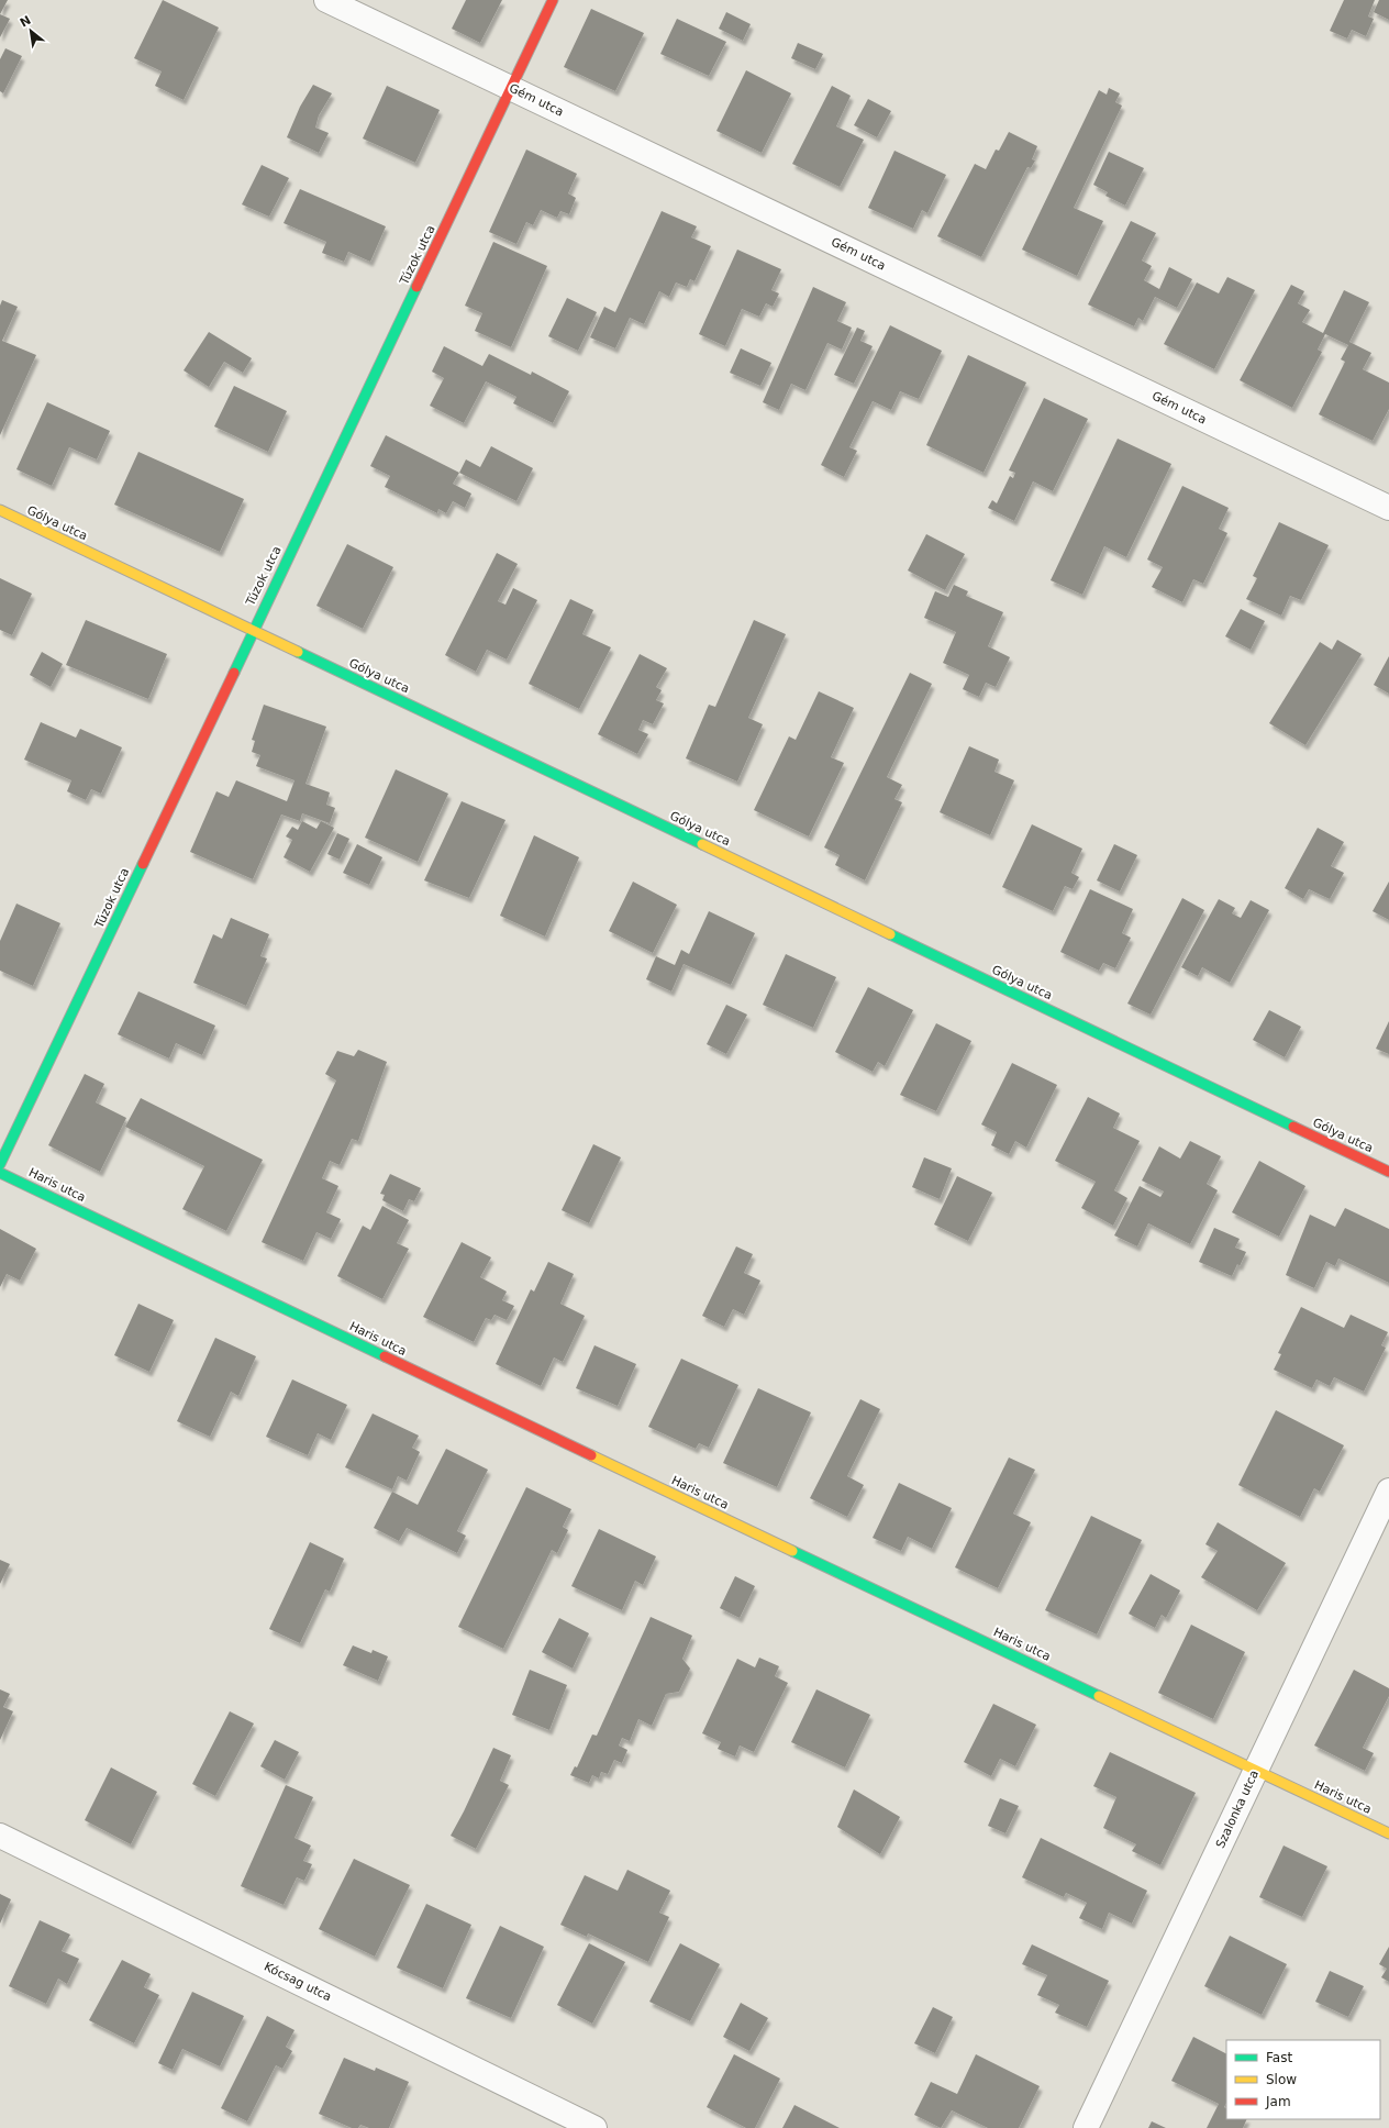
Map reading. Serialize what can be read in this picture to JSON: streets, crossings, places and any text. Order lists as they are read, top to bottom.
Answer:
{
  "streets": {
    "street": [
      "Gém utca",
      "Túzok utca",
      "Gólya utca",
      "Haris utca",
      "Szalonka utca",
      "Kócsag utca"
    ]
  },
  "crossings": [
    ["Gém utca", "Túzok utca"],
    ["Túzok utca", "Gólya utca"],
    ["Haris utca", "Szalonka utca"]
  ],
  "legend": ["Fast", "Slow", "Jam"],
  "north": "top left"
}
